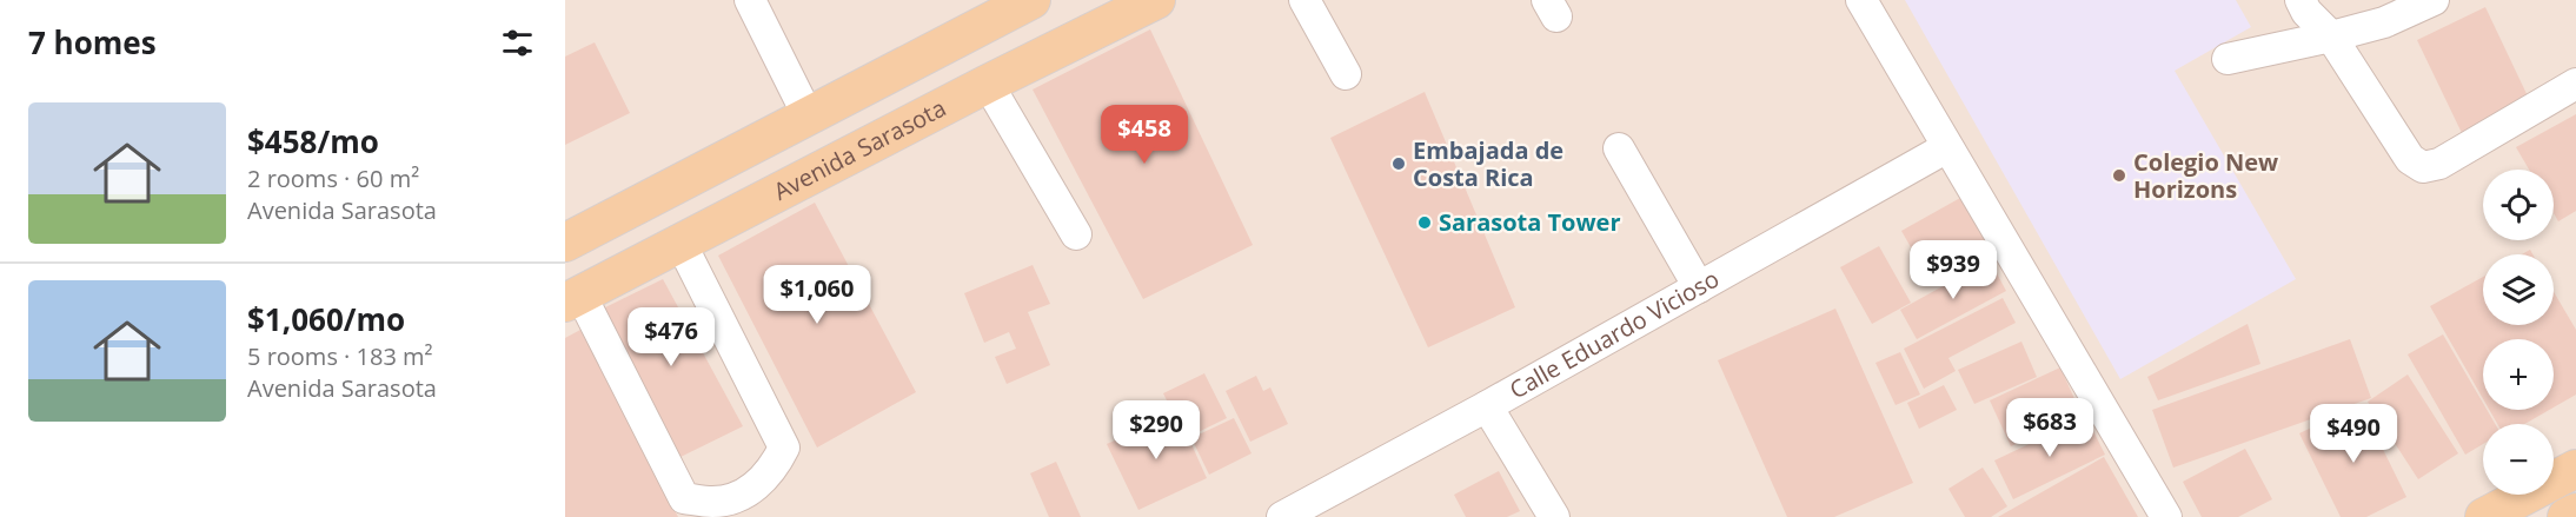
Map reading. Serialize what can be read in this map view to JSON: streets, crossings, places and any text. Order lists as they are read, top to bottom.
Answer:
{
  "streets": {
    "main road": ["Avenida Sarasota"],
    "street": ["Calle Eduardo Vicioso"]
  },
  "places": ["Embajada de Costa Rica", "Colegio New Horizons", "Sarasota Tower"],
  "page": {
    "heading": "7 homes",
    "list": [
      {
        "name": "$458/mo",
        "note": "2 rooms · 60 m² · Avenida Sarasota"
      },
      {
        "name": "$1,060/mo",
        "note": "5 rooms · 183 m² · Avenida Sarasota"
      }
    ],
    "price": [
      "$458",
      "$939",
      "$1,060",
      "$476",
      "$683",
      "$290",
      "$490"
    ],
    "map_buttons": ["+", "−"]
  }
}
